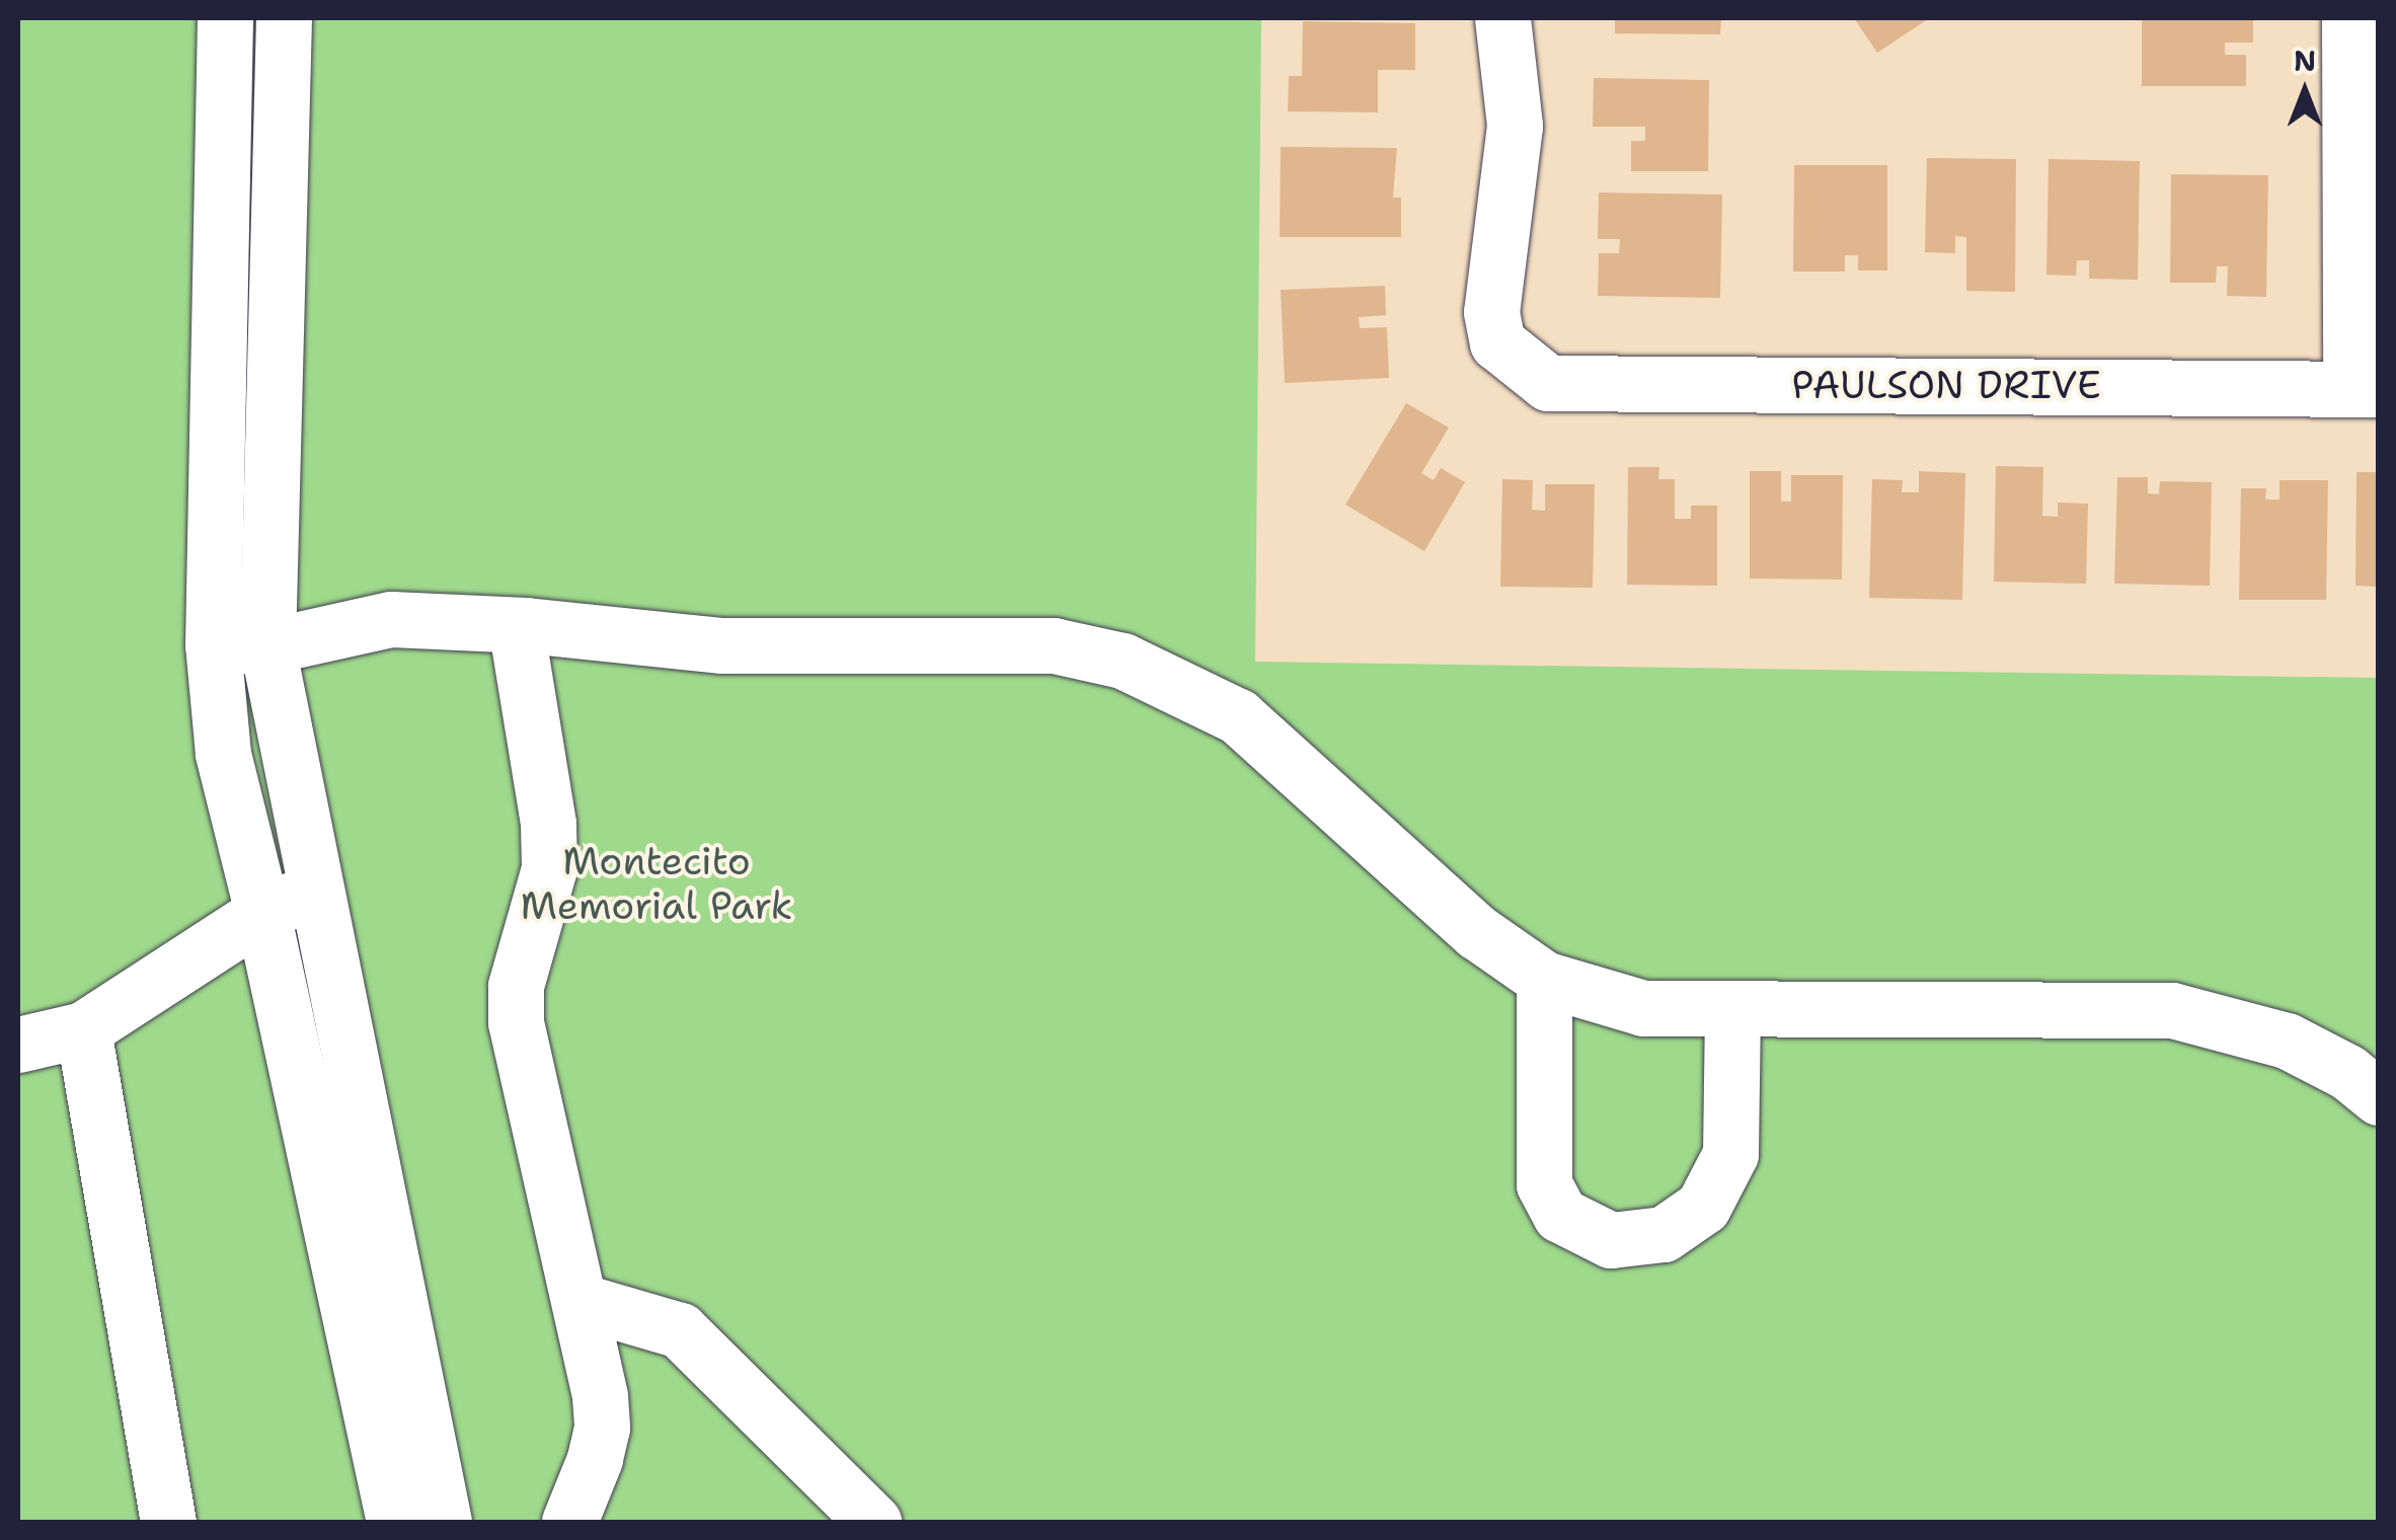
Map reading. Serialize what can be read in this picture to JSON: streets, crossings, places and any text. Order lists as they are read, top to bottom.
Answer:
{
  "streets": {
    "street": ["PAULSON DRIVE"]
  },
  "parks": ["Montecito Memorial Park"],
  "north": "top"
}
